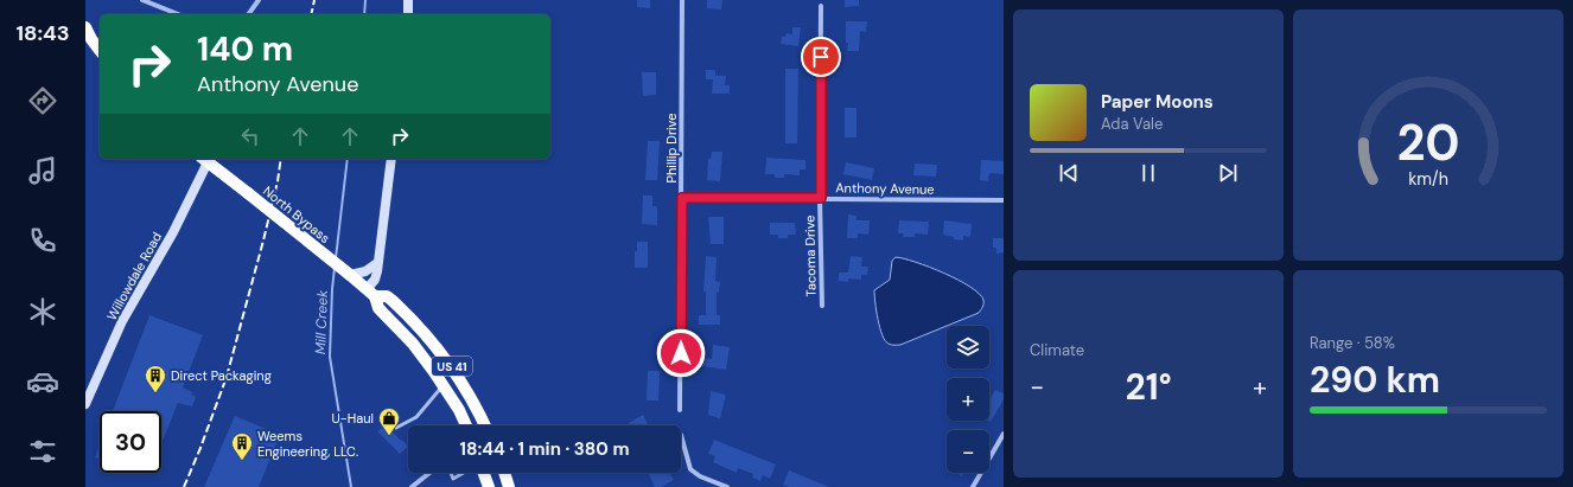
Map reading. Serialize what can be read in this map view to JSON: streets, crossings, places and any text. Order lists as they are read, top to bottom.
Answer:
{
  "streets": {
    "highway": ["North Bypass", "US 41"],
    "street": [
      "Phillip Drive",
      "Anthony Avenue",
      "Tacoma Drive",
      "Willowdale Road"
    ]
  },
  "crossings": [
    ["Phillip Drive", "Anthony Avenue"],
    ["Anthony Avenue", "Tacoma Drive"],
    ["North Bypass", "Willowdale Road"],
    ["North Bypass", "US 41"]
  ],
  "water": ["Mill Creek"],
  "places": {
    "building": ["Direct Packaging", "Weems Engineering, LLC."],
    "shop": ["U-Haul"]
  },
  "page": {
    "tabs": "18:43",
    "turn": ["140 m", "Anthony Avenue"],
    "song": ["Paper Moons", "Ada Vale"],
    "tile": [
      "Climate",
      ["Range · 58%", "290 km"]
    ],
    "map_buttons": ["+", "−"],
    "heat": ["−", "21°", "+"],
    "limit": "30",
    "trip": "18:44 · 1 min · 380 m",
    "gauge": ["20", "km/h"]
  }
}
